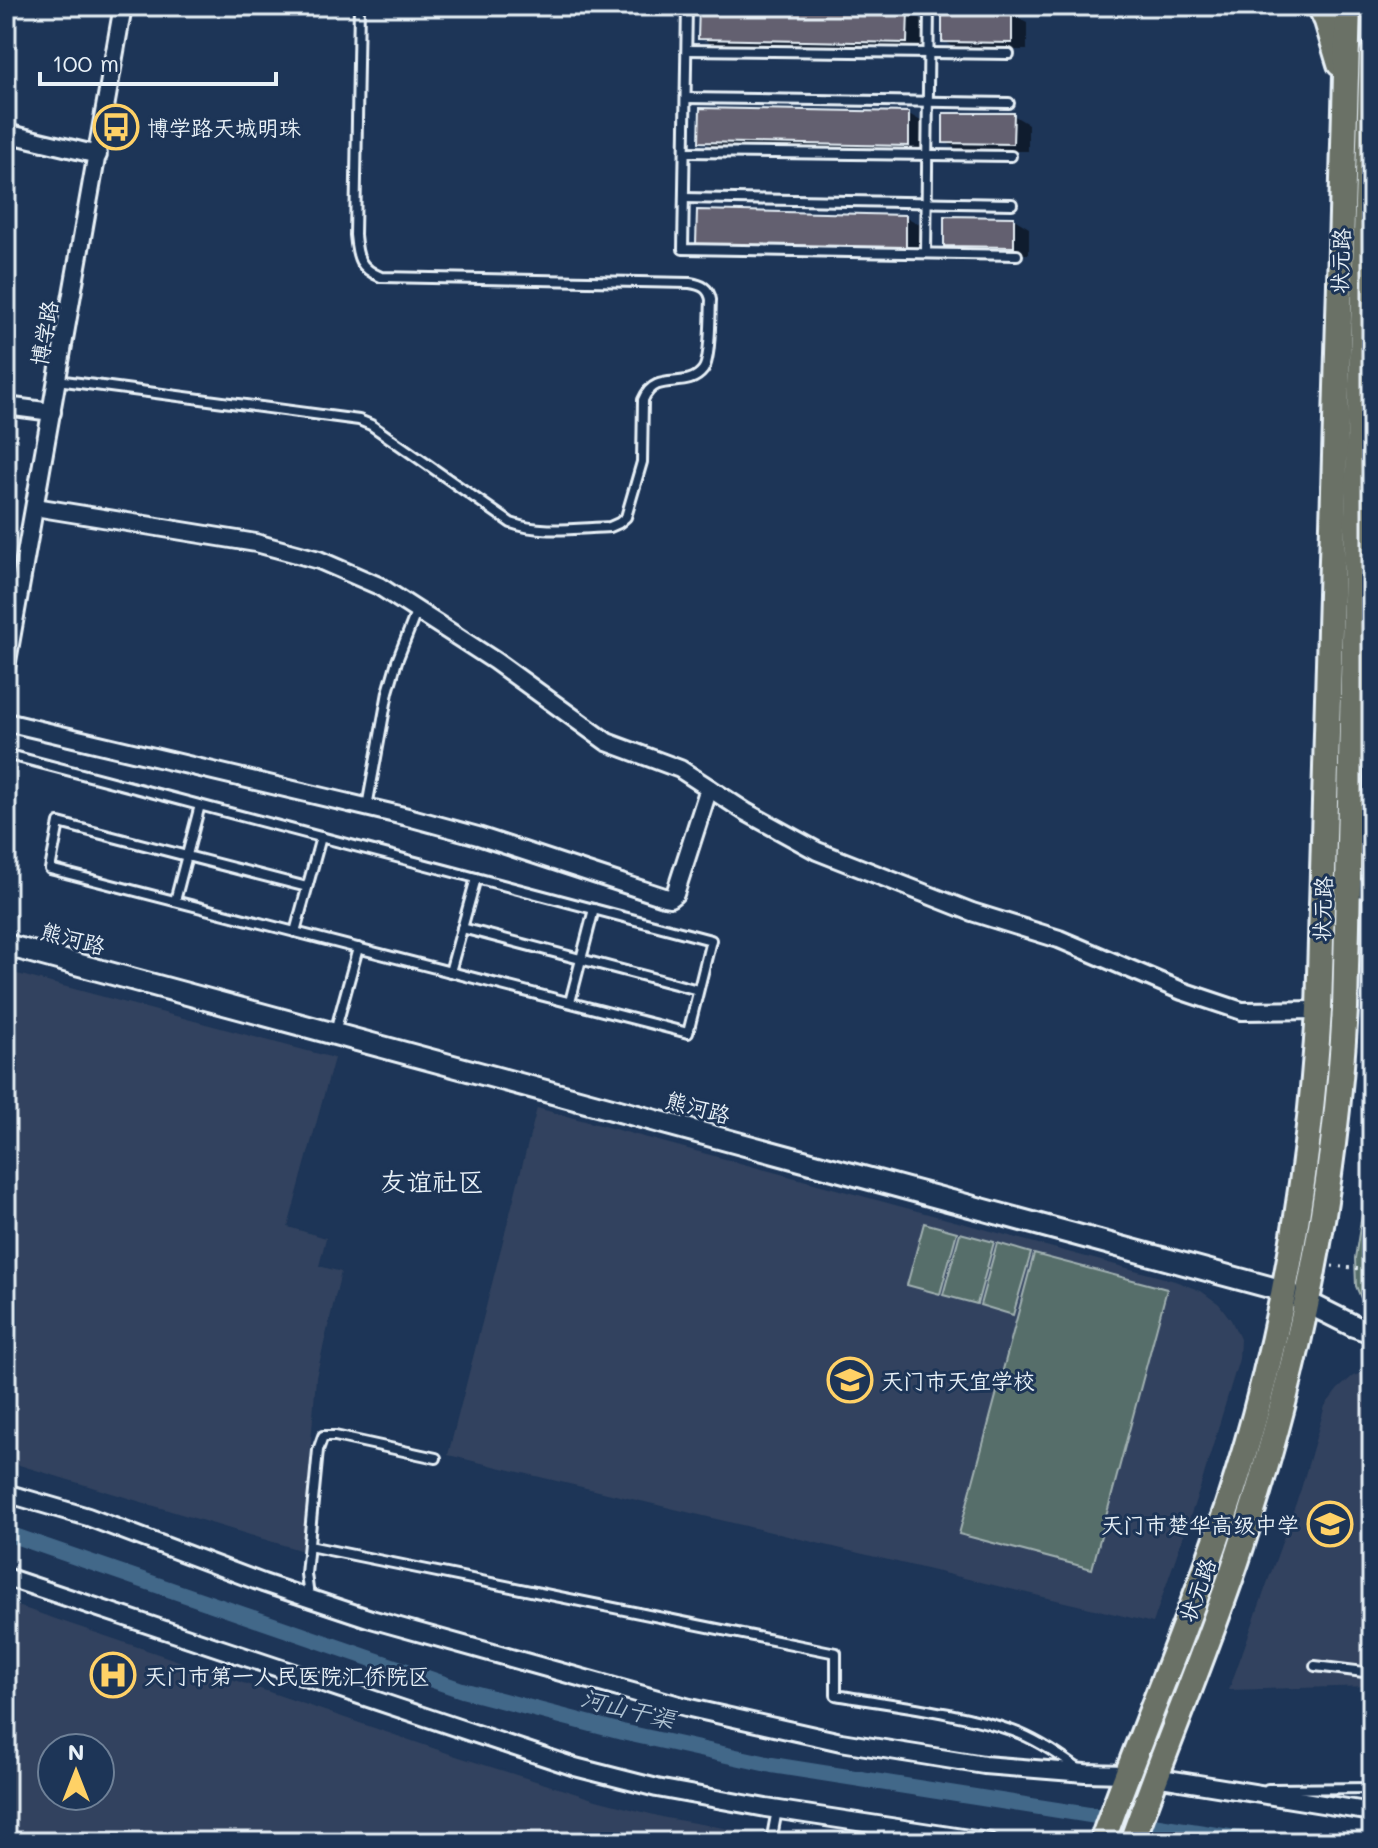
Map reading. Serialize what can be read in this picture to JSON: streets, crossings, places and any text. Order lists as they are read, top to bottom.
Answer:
{
  "streets": {
    "main road": ["状元路"],
    "street": ["博学路", "熊河路"]
  },
  "crossings": [
    ["状元路", "熊河路"]
  ],
  "districts": ["友谊社区"],
  "water": ["河山干渠"],
  "places": {
    "bus stop": ["博学路天城明珠"],
    "school or university": ["天门市天宜学校", "天门市楚华高级中学"],
    "hospital": ["天门市第一人民医院汇侨院区"]
  },
  "scale_bar": "100 m",
  "north": "top"
}
